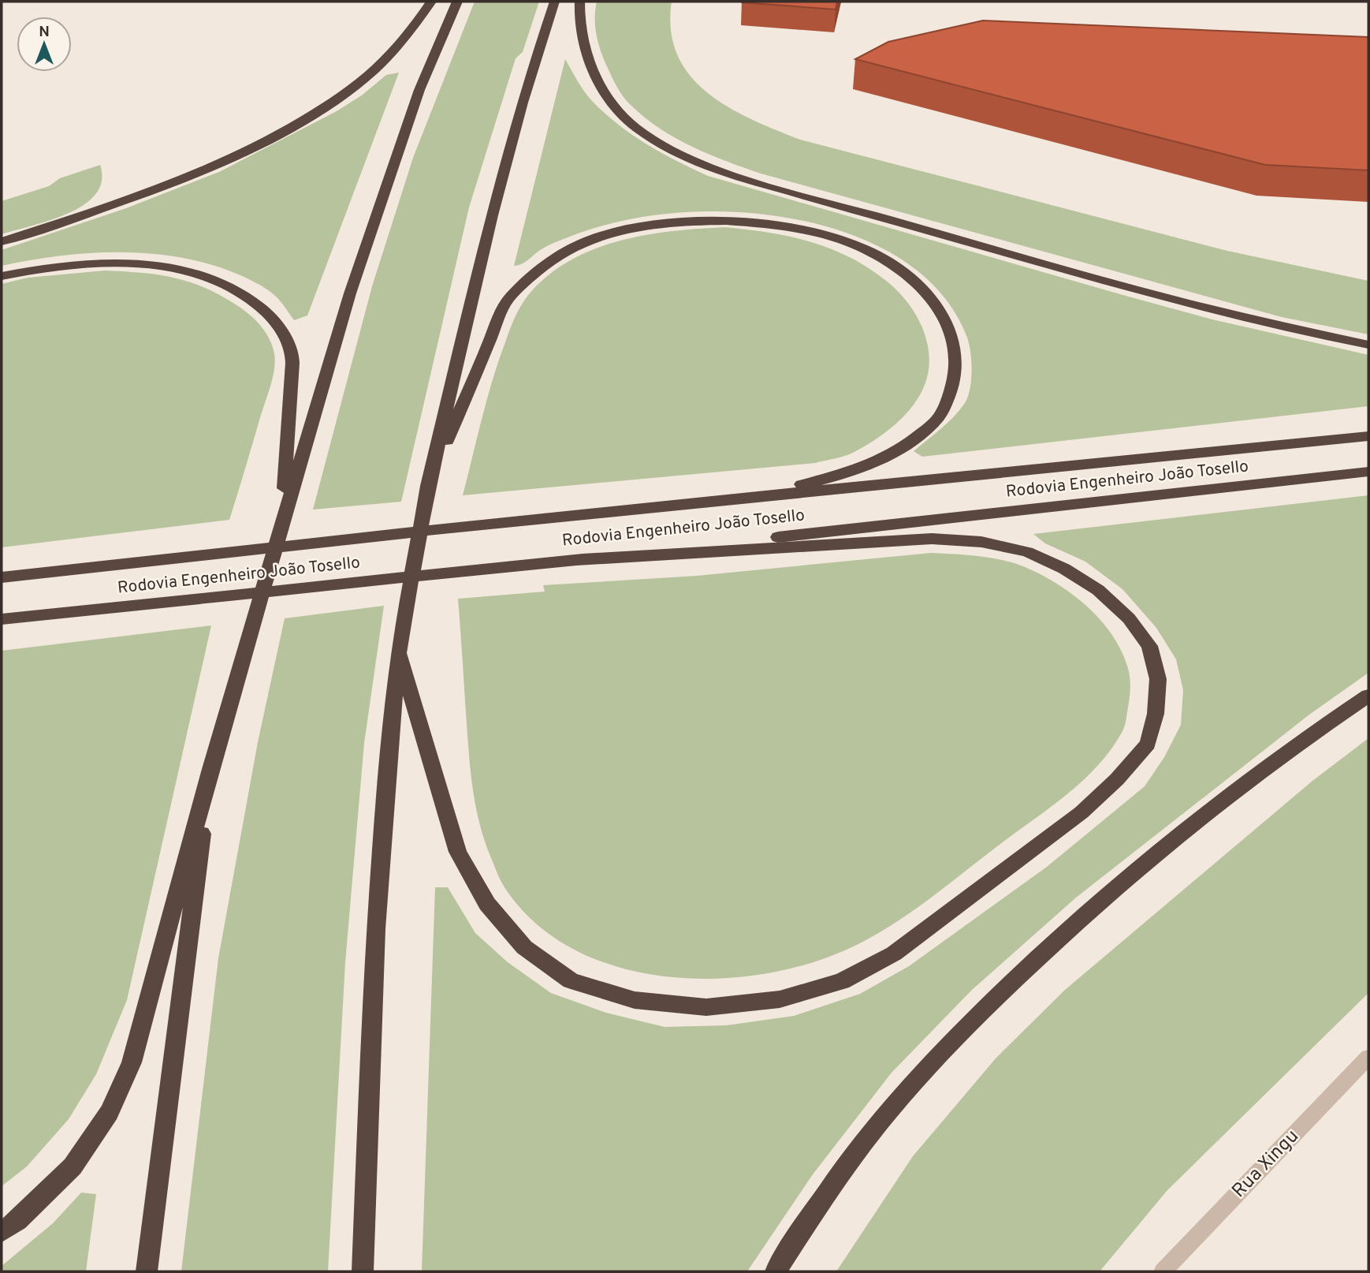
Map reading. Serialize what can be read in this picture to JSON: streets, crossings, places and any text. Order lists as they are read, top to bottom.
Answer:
{
  "streets": {
    "highway": ["Rodovia Engenheiro João Tosello"],
    "street": ["Rua Xingu"]
  },
  "north": "top"
}
